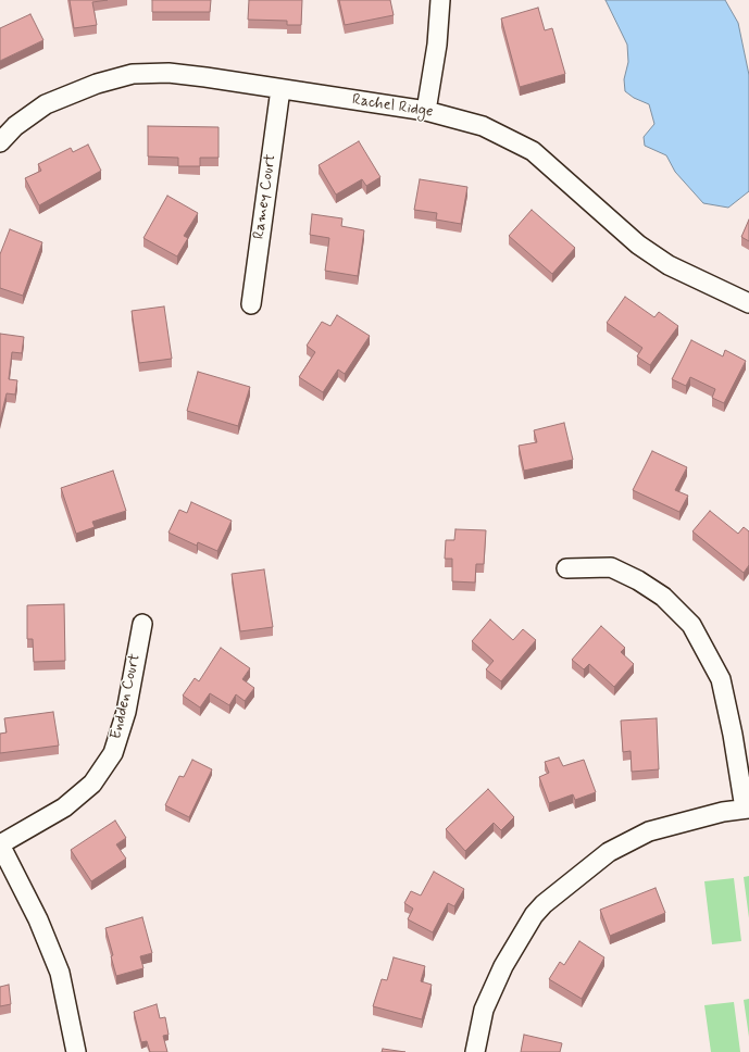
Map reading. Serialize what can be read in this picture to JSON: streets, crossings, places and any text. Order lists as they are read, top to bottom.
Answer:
{
  "streets": {
    "street": ["Rachel Ridge", "Ramey Court", "Endden Court"]
  },
  "crossings": [
    ["Rachel Ridge", "Ramey Court"]
  ]
}
